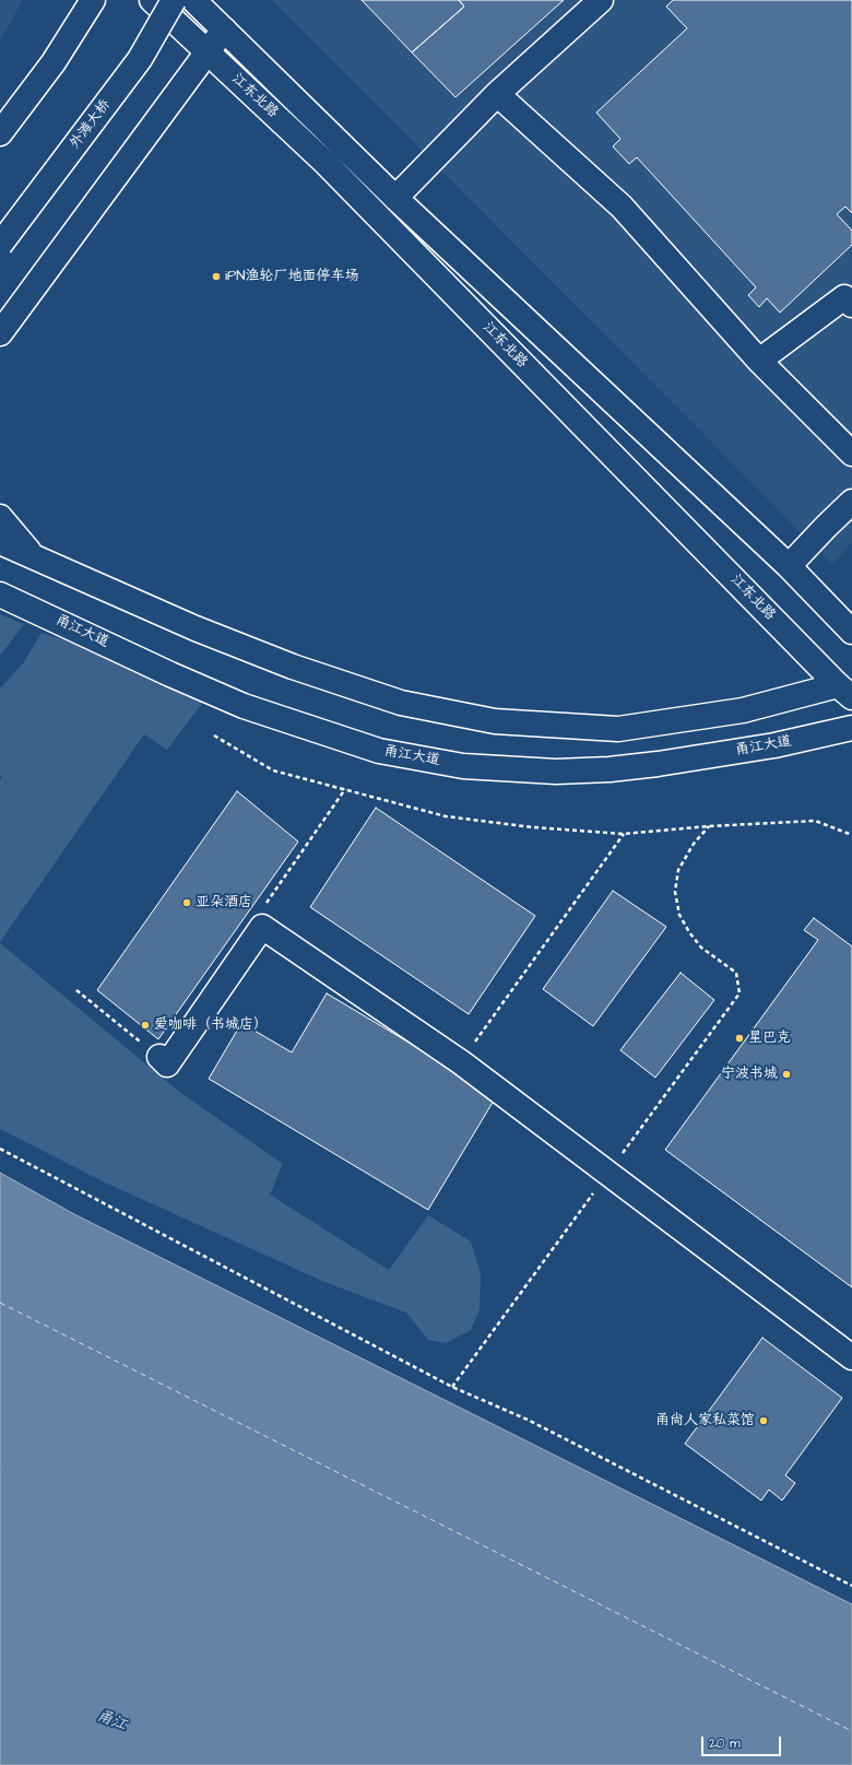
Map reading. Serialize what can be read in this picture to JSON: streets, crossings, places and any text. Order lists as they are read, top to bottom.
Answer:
{
  "streets": {
    "street": ["江东北路", "外滩大桥", "甬江大道"]
  },
  "water": ["甬江"],
  "places": [
    "iPN渔轮厂地面停车场",
    "亚朵酒店",
    "爱咖啡（书城店）",
    "星巴克",
    "宁波书城",
    "甬尚人家私菜馆"
  ],
  "scale_bar": "20 m"
}
